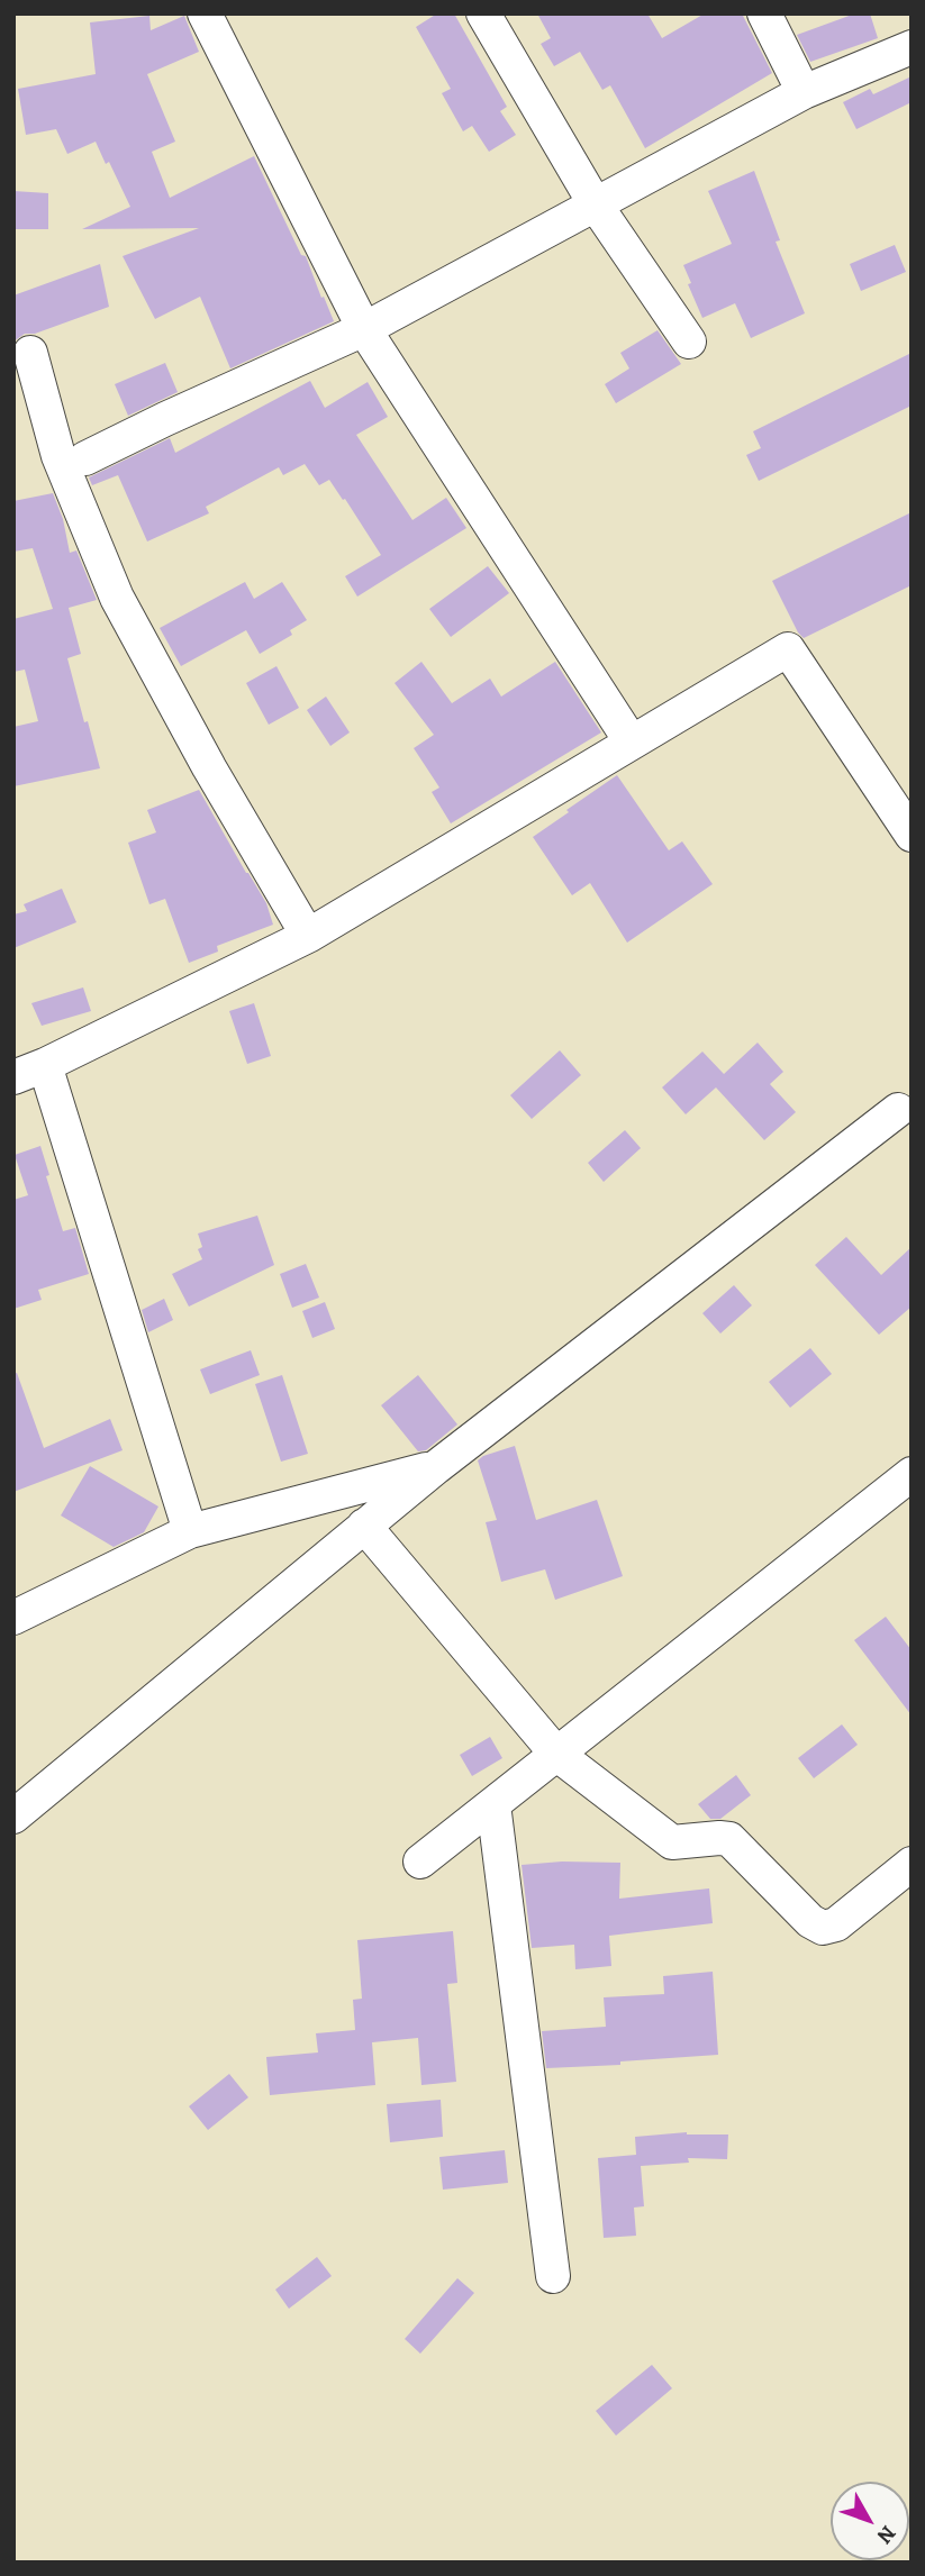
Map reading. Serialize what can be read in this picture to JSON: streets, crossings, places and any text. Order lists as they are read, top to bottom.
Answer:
{
  "north": "bottom right"
}
